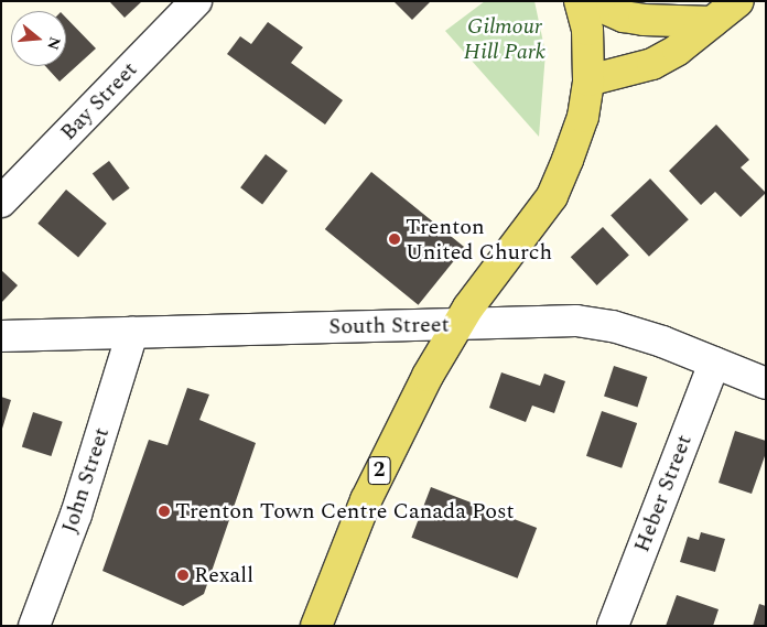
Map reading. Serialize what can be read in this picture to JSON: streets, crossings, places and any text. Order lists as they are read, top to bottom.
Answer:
{
  "streets": {
    "main road": ["2"],
    "street": [
      "Bay Street",
      "South Street",
      "John Street",
      "Heber Street"
    ]
  },
  "crossings": [
    ["South Street", "2"],
    ["South Street", "John Street"],
    ["South Street", "Heber Street"]
  ],
  "parks": ["Gilmour Hill Park"],
  "places": ["Trenton United Church", "Trenton Town Centre Canada Post", "Rexall"],
  "north": "right"
}
